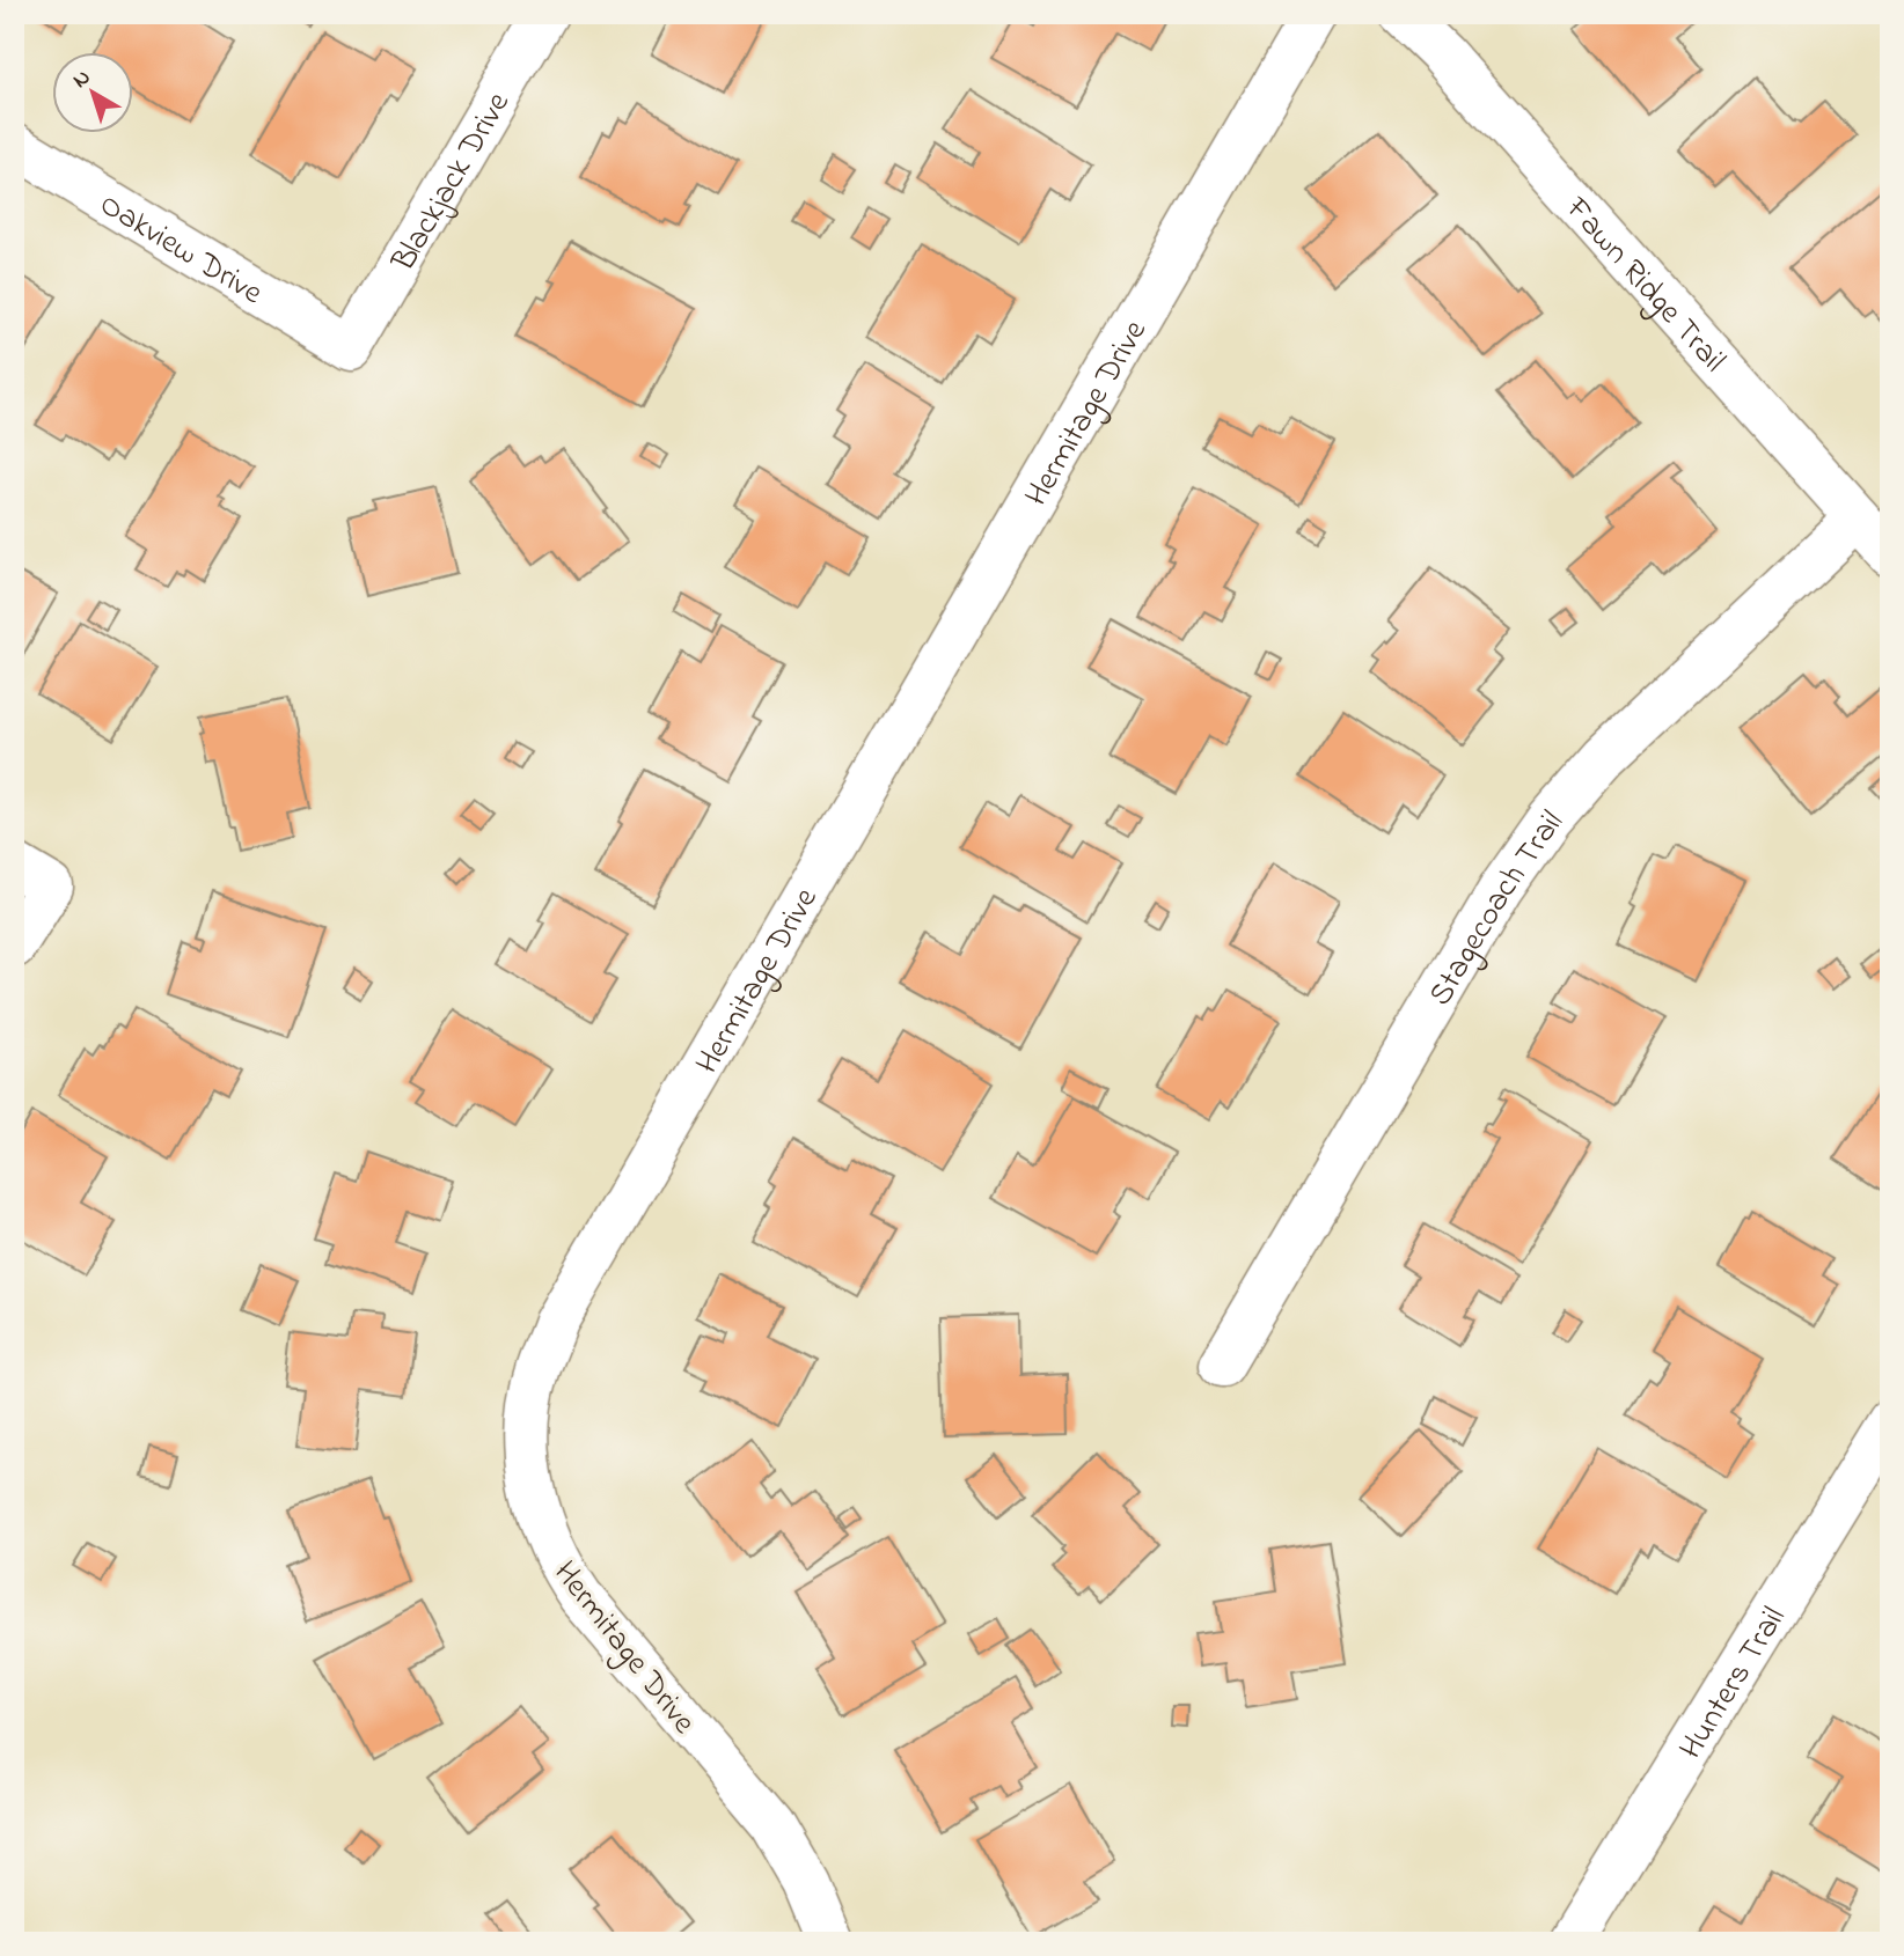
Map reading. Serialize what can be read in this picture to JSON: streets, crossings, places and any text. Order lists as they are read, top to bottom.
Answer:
{
  "streets": {
    "street": [
      "Blackjack Drive",
      "Oakview Drive",
      "Fawn Ridge Trail",
      "Hermitage Drive",
      "Stagecoach Trail",
      "Hunters Trail"
    ]
  },
  "crossings": [
    ["Blackjack Drive", "Oakview Drive"],
    ["Fawn Ridge Trail", "Stagecoach Trail"]
  ],
  "north": "top left"
}
